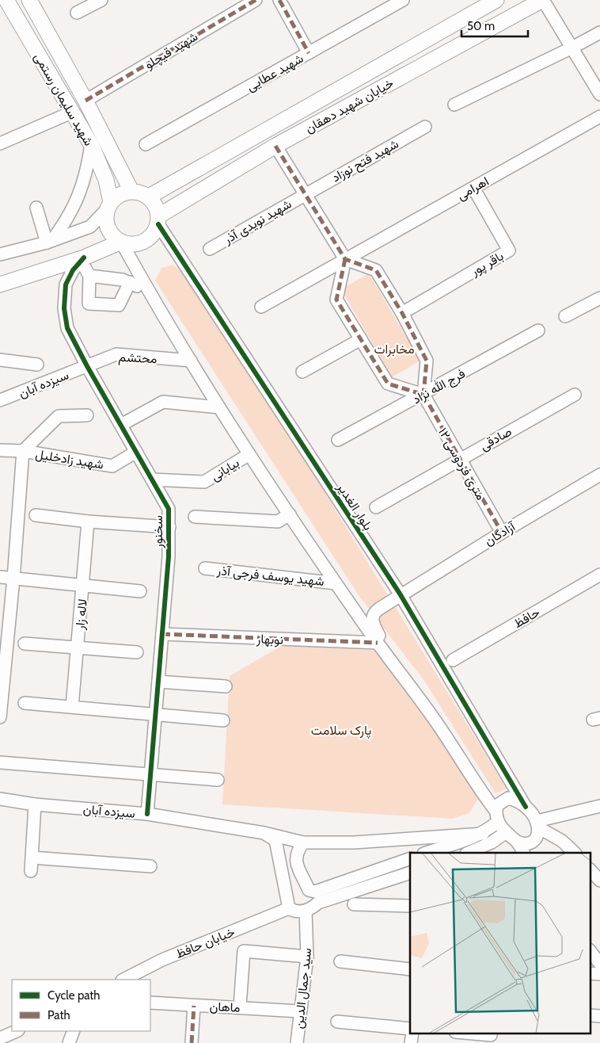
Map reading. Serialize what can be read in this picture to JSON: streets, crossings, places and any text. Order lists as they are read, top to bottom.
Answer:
{
  "streets": {
    "main road": ["شهید سلیمان رستمی", "خیابان شهید دهقان"],
    "street": [
      "شهید قیچلو",
      "شهید عطایی",
      "شهید فتح نوزاد",
      "اهرامی",
      "شهید نویدی آذر",
      "باقر پور",
      "محتشم",
      "سیزده آبان",
      "فرج الله نژاد",
      "صادقی",
      "شهید زادخلیل",
      "۱۲ متری فردوسی",
      "بیابانی",
      "بلوار الغدیر",
      "سخنور",
      "آزادگان",
      "شهید یوسف فرجی آذر",
      "لاله زار",
      "حافظ",
      "نوبهار",
      "خیابان حافظ",
      "سید جمال الدین",
      "ماهان"
    ]
  },
  "crossings": [
    ["شهید قیچلو", "شهید سلیمان رستمی"],
    ["شهید سلیمان رستمی", "خیابان شهید دهقان"],
    ["شهید سلیمان رستمی", "بلوار الغدیر"],
    ["خیابان شهید دهقان", "بلوار الغدیر"],
    ["شهید فتح نوزاد", "شهید نویدی آذر"],
    ["اهرامی", "باقر پور"],
    ["محتشم", "سیزده آبان"],
    ["محتشم", "سخنور"],
    ["سیزده آبان", "سخنور"],
    ["فرج الله نژاد", "۱۲ متری فردوسی"],
    ["صادقی", "۱۲ متری فردوسی"],
    ["شهید زادخلیل", "سخنور"],
    ["۱۲ متری فردوسی", "آزادگان"],
    ["بیابانی", "سخنور"],
    ["بلوار الغدیر", "آزادگان"],
    ["سخنور", "نوبهار"],
    ["سید جمال الدین", "ماهان"]
  ],
  "parks": ["مخابرات", "پارک سلامت"],
  "legend": ["Cycle path", "Path"],
  "scale_bar": "50 m"
}
